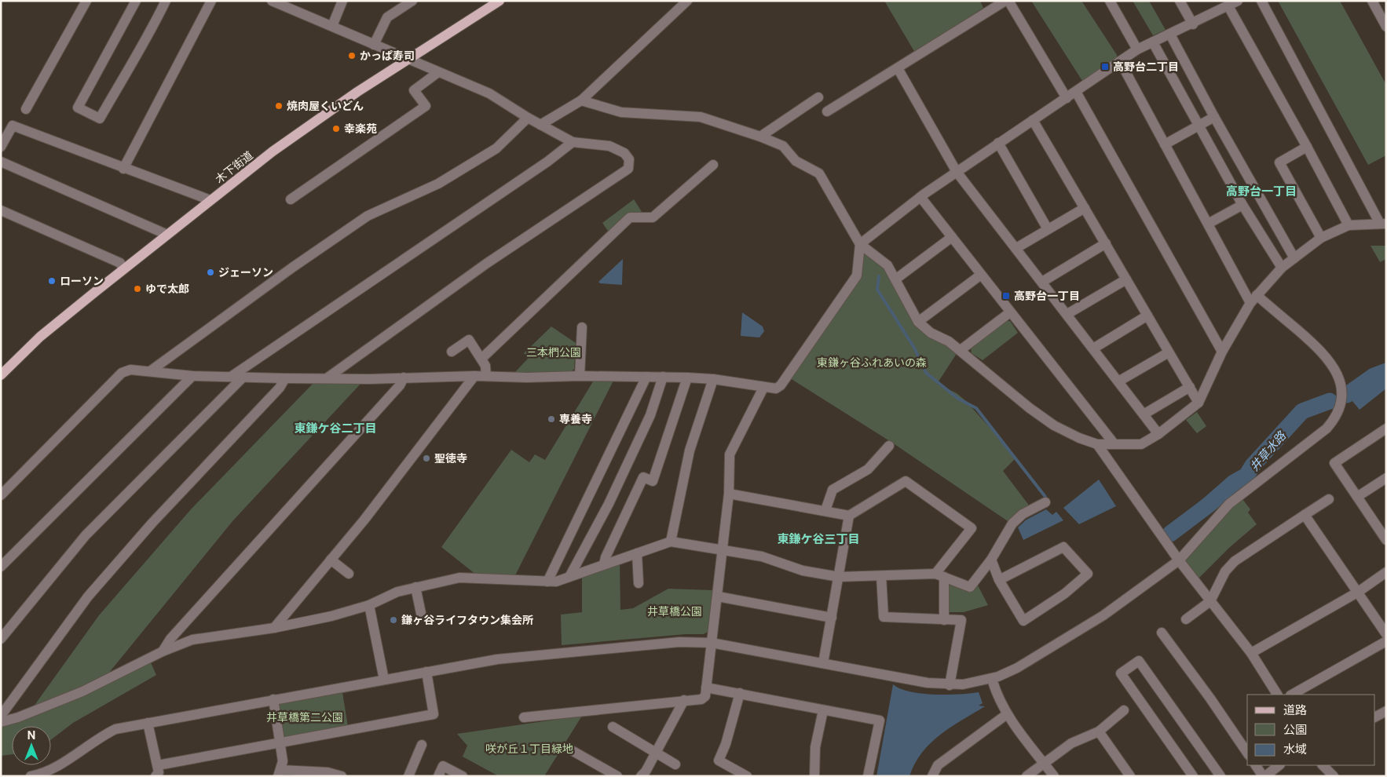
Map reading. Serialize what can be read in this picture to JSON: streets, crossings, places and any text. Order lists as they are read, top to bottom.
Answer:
{
  "streets": {
    "main road": ["木下街道"]
  },
  "districts": ["高野台一丁目", "東鎌ケ谷二丁目", "東鎌ケ谷三丁目"],
  "water": ["井草水路"],
  "parks": [
    "三本椚公園",
    "東鎌ヶ谷ふれあいの森",
    "井草橋公園",
    "井草橋第二公園",
    "咲が丘１丁目緑地"
  ],
  "places": {
    "other": [
      "かっぱ寿司",
      "焼肉屋くいどん",
      "幸楽苑",
      "ジェーソン",
      "ローソン",
      "ゆで太郎",
      "専養寺",
      "聖徳寺",
      "鎌ヶ谷ライフタウン集会所"
    ],
    "transit": ["高野台二丁目", "高野台一丁目"]
  },
  "legend": ["道路", "公園", "水域"],
  "north": "top"
}
